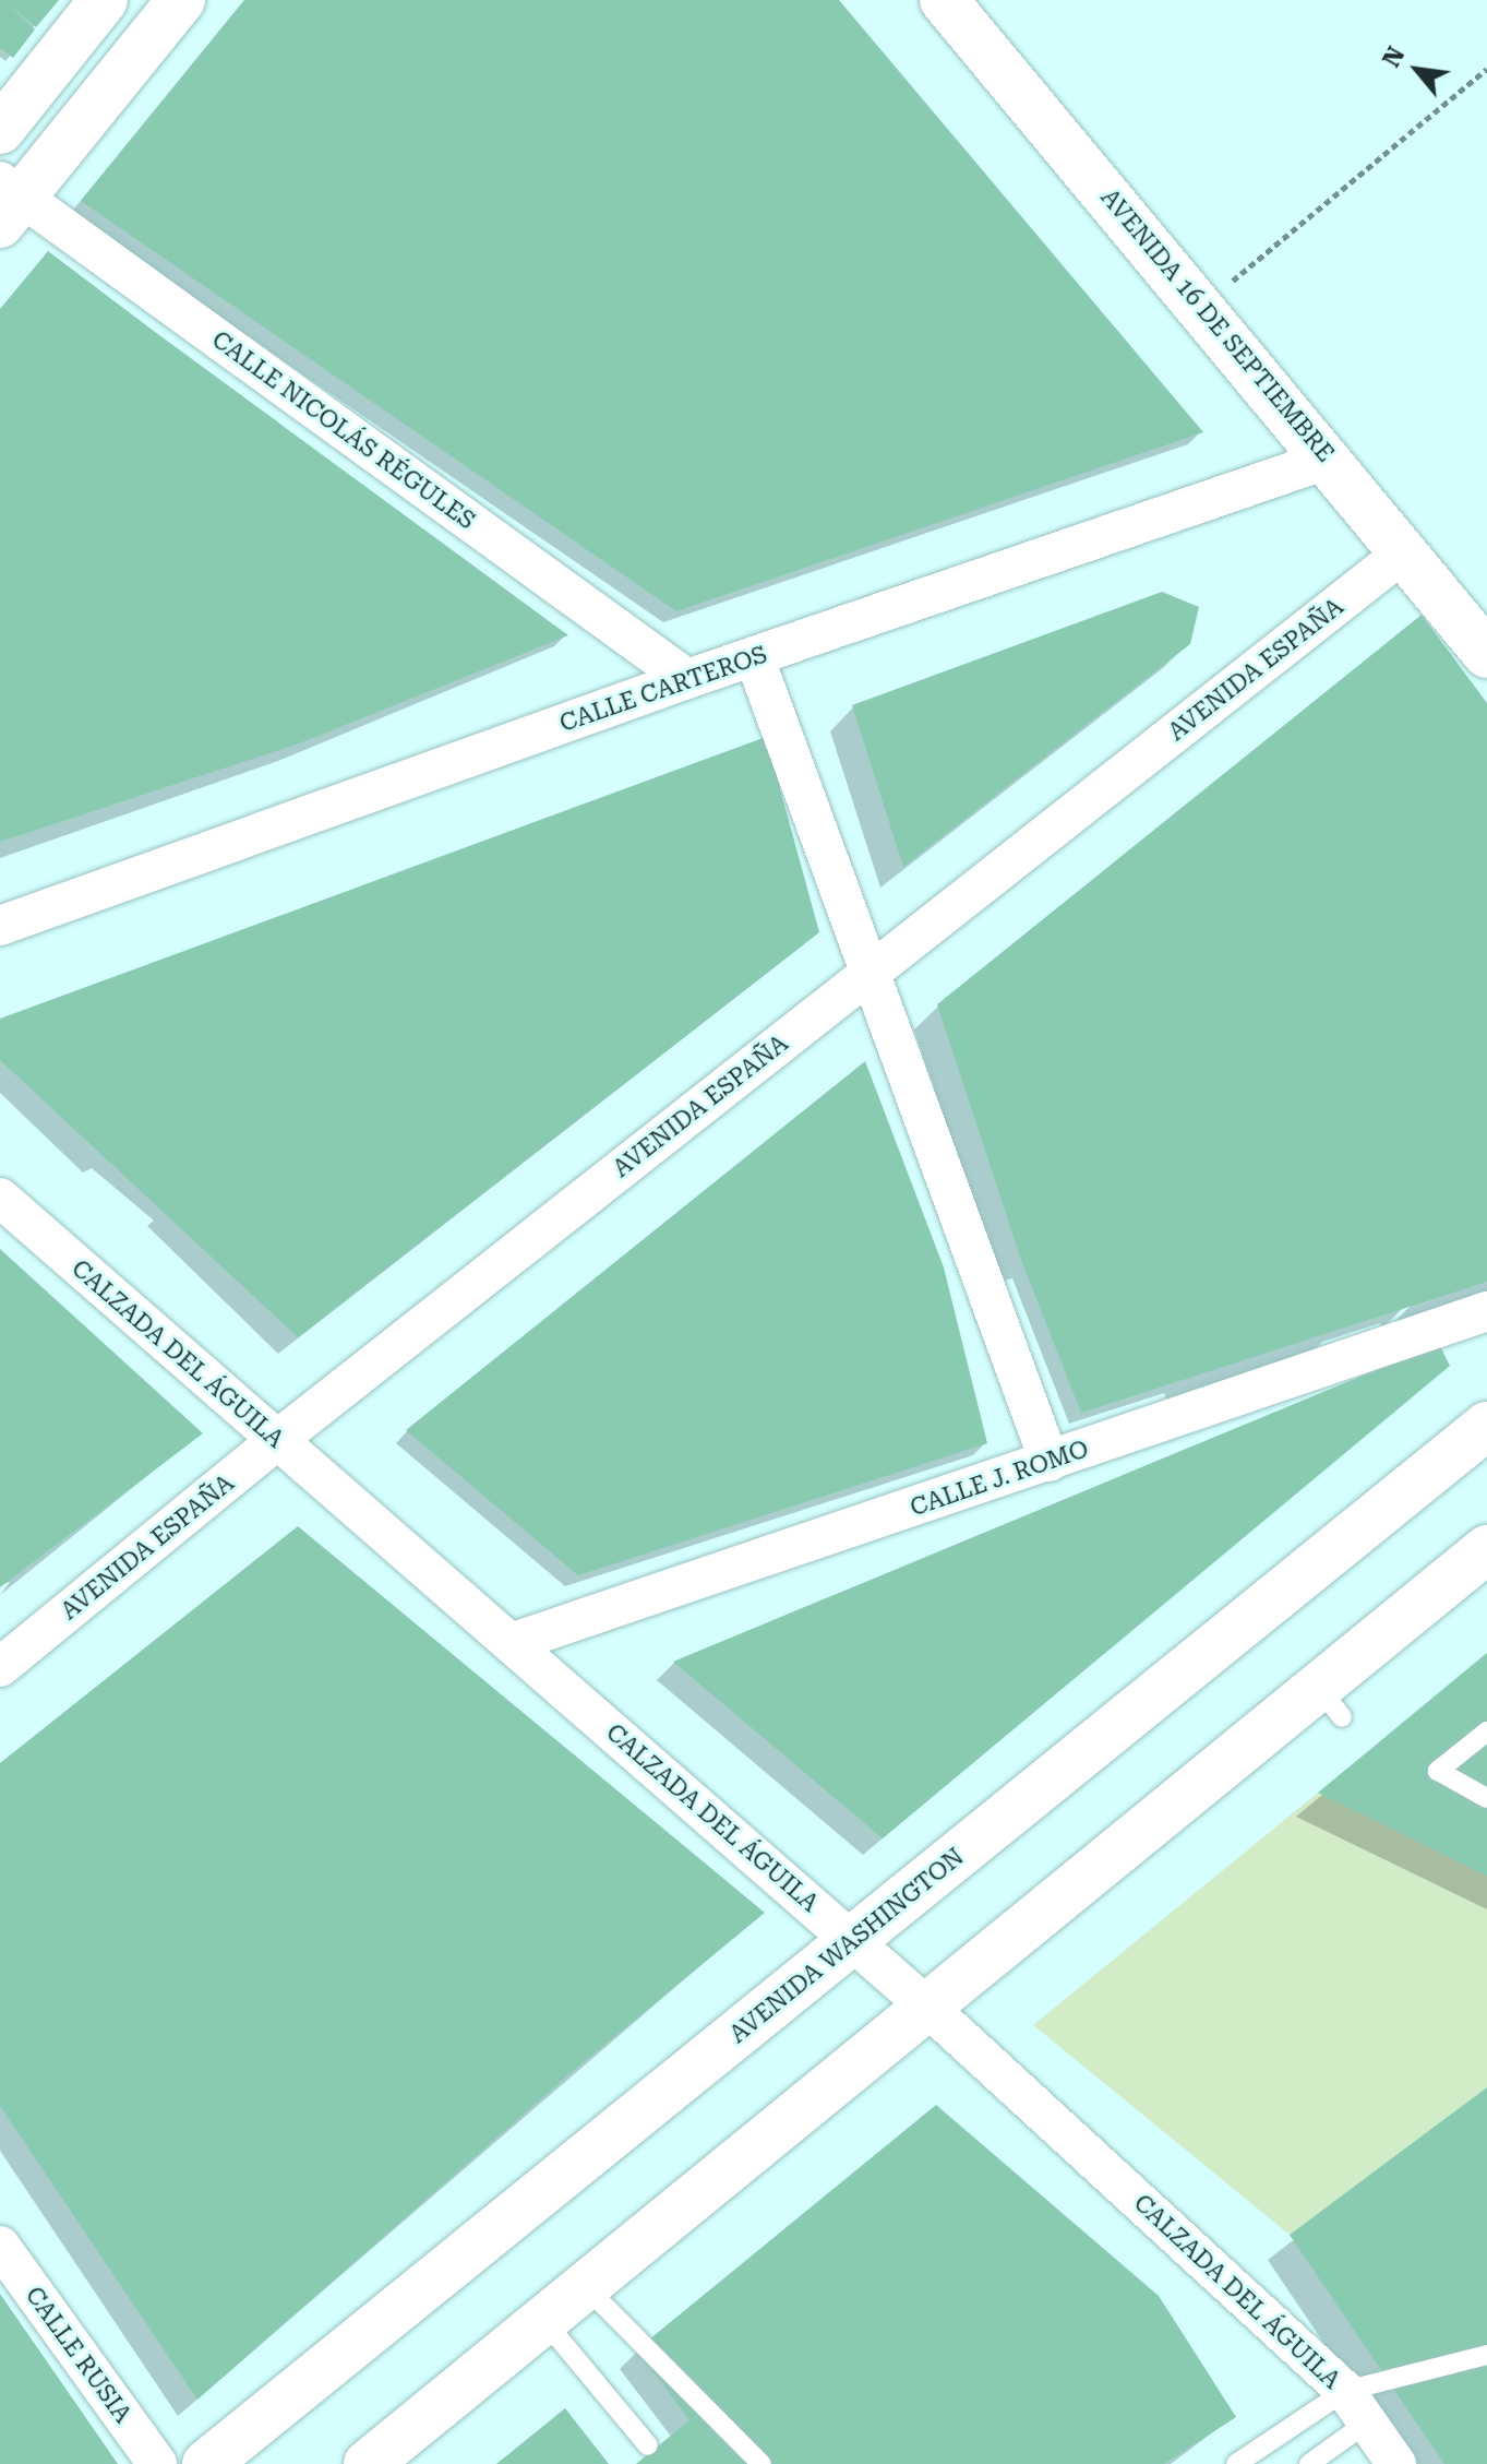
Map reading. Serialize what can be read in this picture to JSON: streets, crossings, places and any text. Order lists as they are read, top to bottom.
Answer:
{
  "streets": {
    "main road": ["AVENIDA 16 DE SEPTIEMBRE", "AVENIDA WASHINGTON"],
    "street": [
      "CALLE NICOLÁS RÉGULES",
      "AVENIDA ESPAÑA",
      "CALLE CARTEROS",
      "CALZADA DEL ÁGUILA",
      "CALLE J. ROMO",
      "CALLE RUSIA"
    ]
  },
  "crossings": [
    ["AVENIDA 16 DE SEPTIEMBRE", "AVENIDA ESPAÑA"],
    ["AVENIDA 16 DE SEPTIEMBRE", "CALLE CARTEROS"],
    ["CALLE NICOLÁS RÉGULES", "CALLE CARTEROS"],
    ["AVENIDA ESPAÑA", "CALZADA DEL ÁGUILA"],
    ["CALZADA DEL ÁGUILA", "CALLE J. ROMO"],
    ["CALZADA DEL ÁGUILA", "AVENIDA WASHINGTON"]
  ],
  "north": "top left"
}
